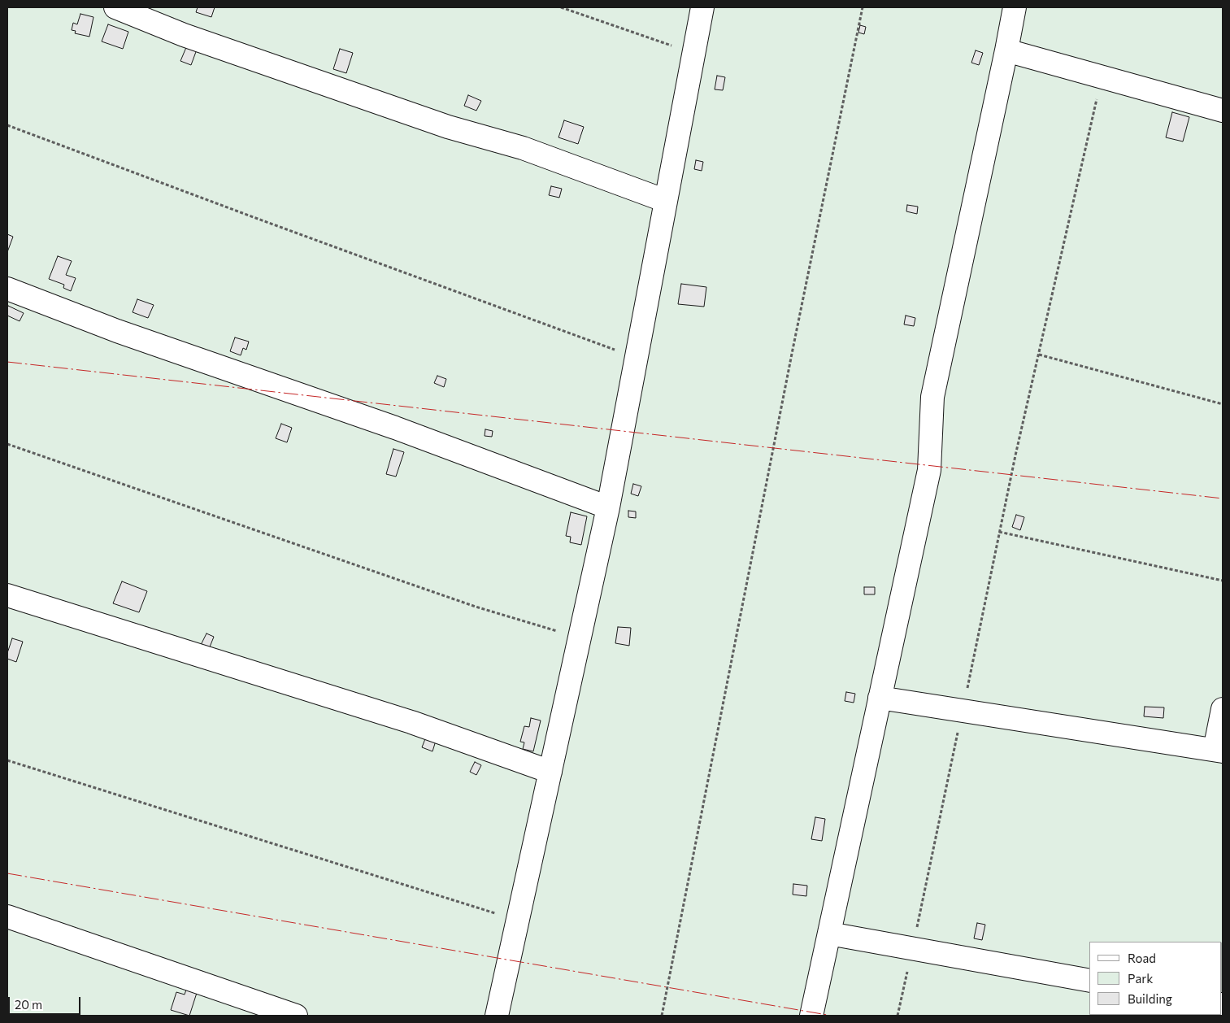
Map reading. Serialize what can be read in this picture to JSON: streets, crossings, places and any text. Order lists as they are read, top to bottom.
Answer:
{
  "legend": ["Road", "Park", "Building"],
  "scale_bar": "20 m"
}
